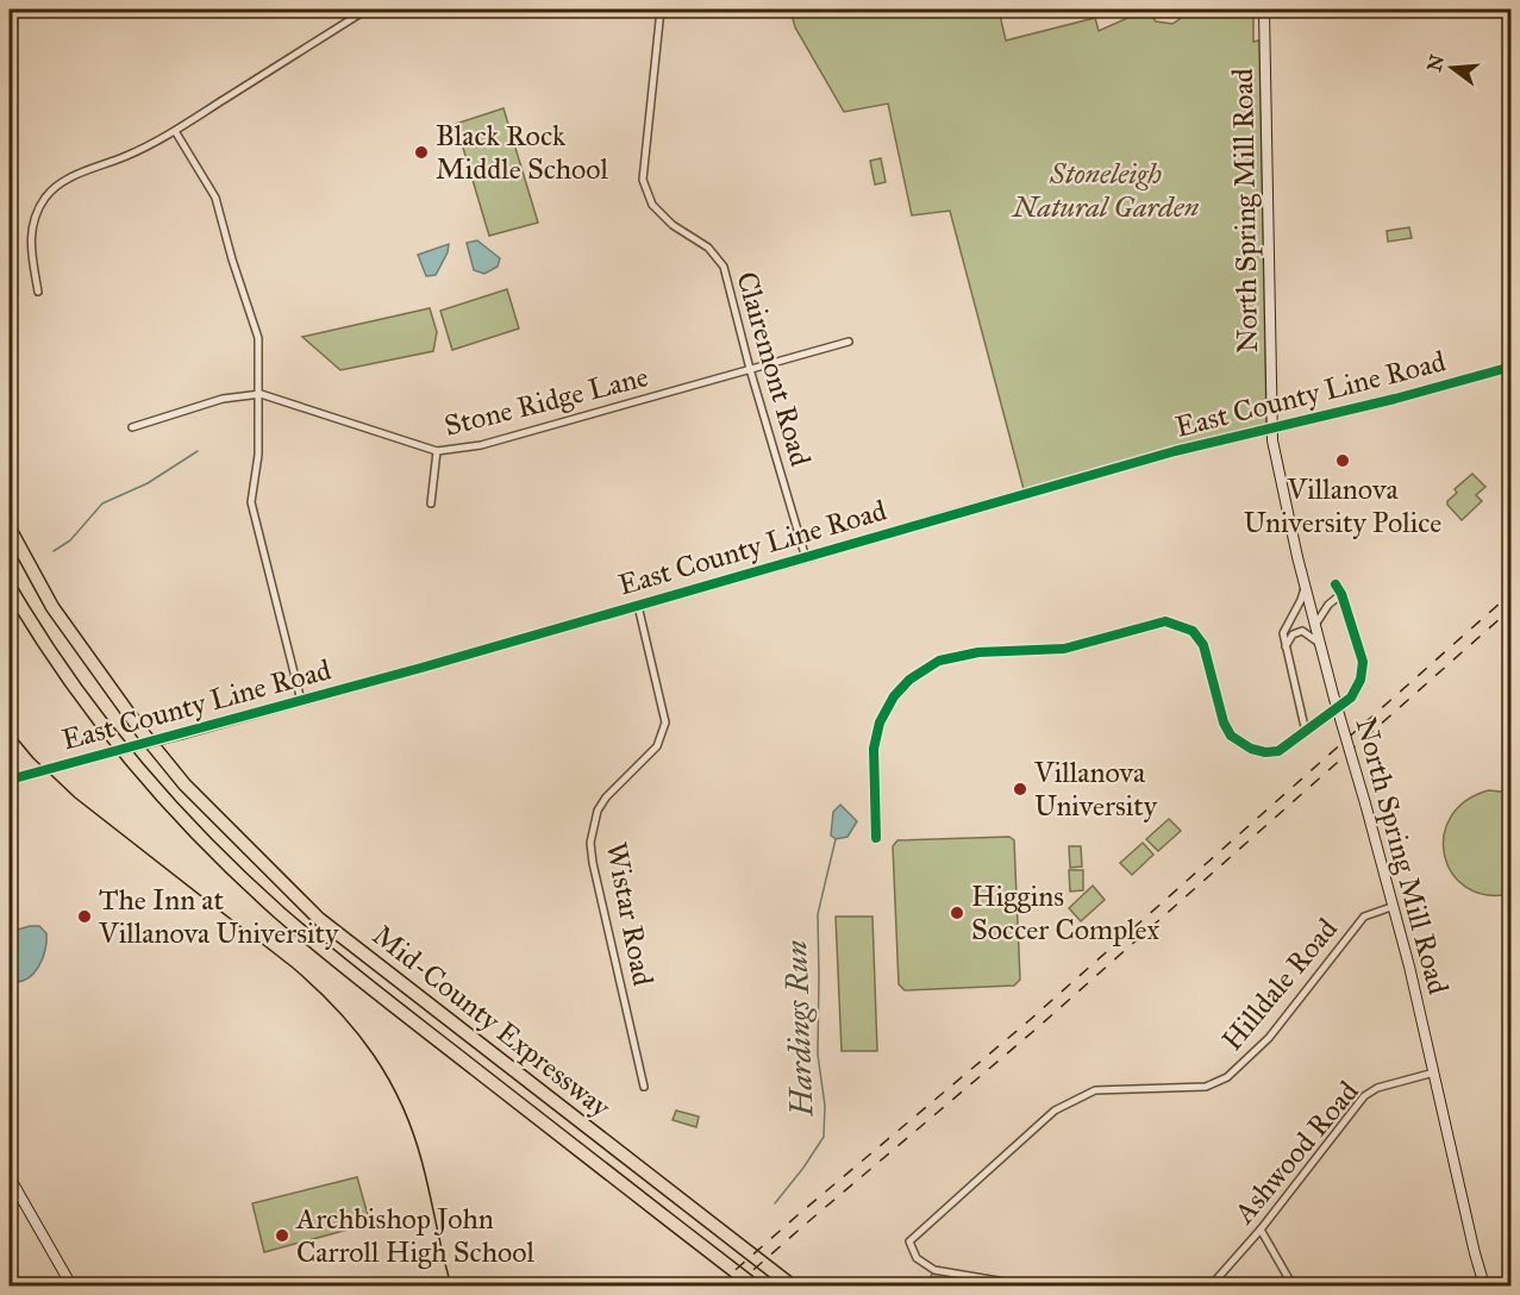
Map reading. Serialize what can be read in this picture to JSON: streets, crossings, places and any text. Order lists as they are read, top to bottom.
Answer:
{
  "streets": {
    "highway": ["Mid-County Expressway"],
    "main road": ["North Spring Mill Road"],
    "street": [
      "Clairemont Road",
      "East County Line Road",
      "Stone Ridge Lane",
      "Wistar Road",
      "Hilldale Road",
      "Ashwood Road"
    ]
  },
  "crossings": [
    ["North Spring Mill Road", "East County Line Road"],
    ["North Spring Mill Road", "Hilldale Road"],
    ["North Spring Mill Road", "Ashwood Road"],
    ["Clairemont Road", "East County Line Road"],
    ["Clairemont Road", "Stone Ridge Lane"],
    ["East County Line Road", "Wistar Road"]
  ],
  "water": ["Hardings Run"],
  "parks": ["Stoneleigh Natural Garden"],
  "places": [
    "Black Rock Middle School",
    "Villanova University Police",
    "Villanova University",
    "Higgins Soccer Complex",
    "The Inn at Villanova University",
    "Archbishop John Carroll High School"
  ],
  "north": "left"
}
